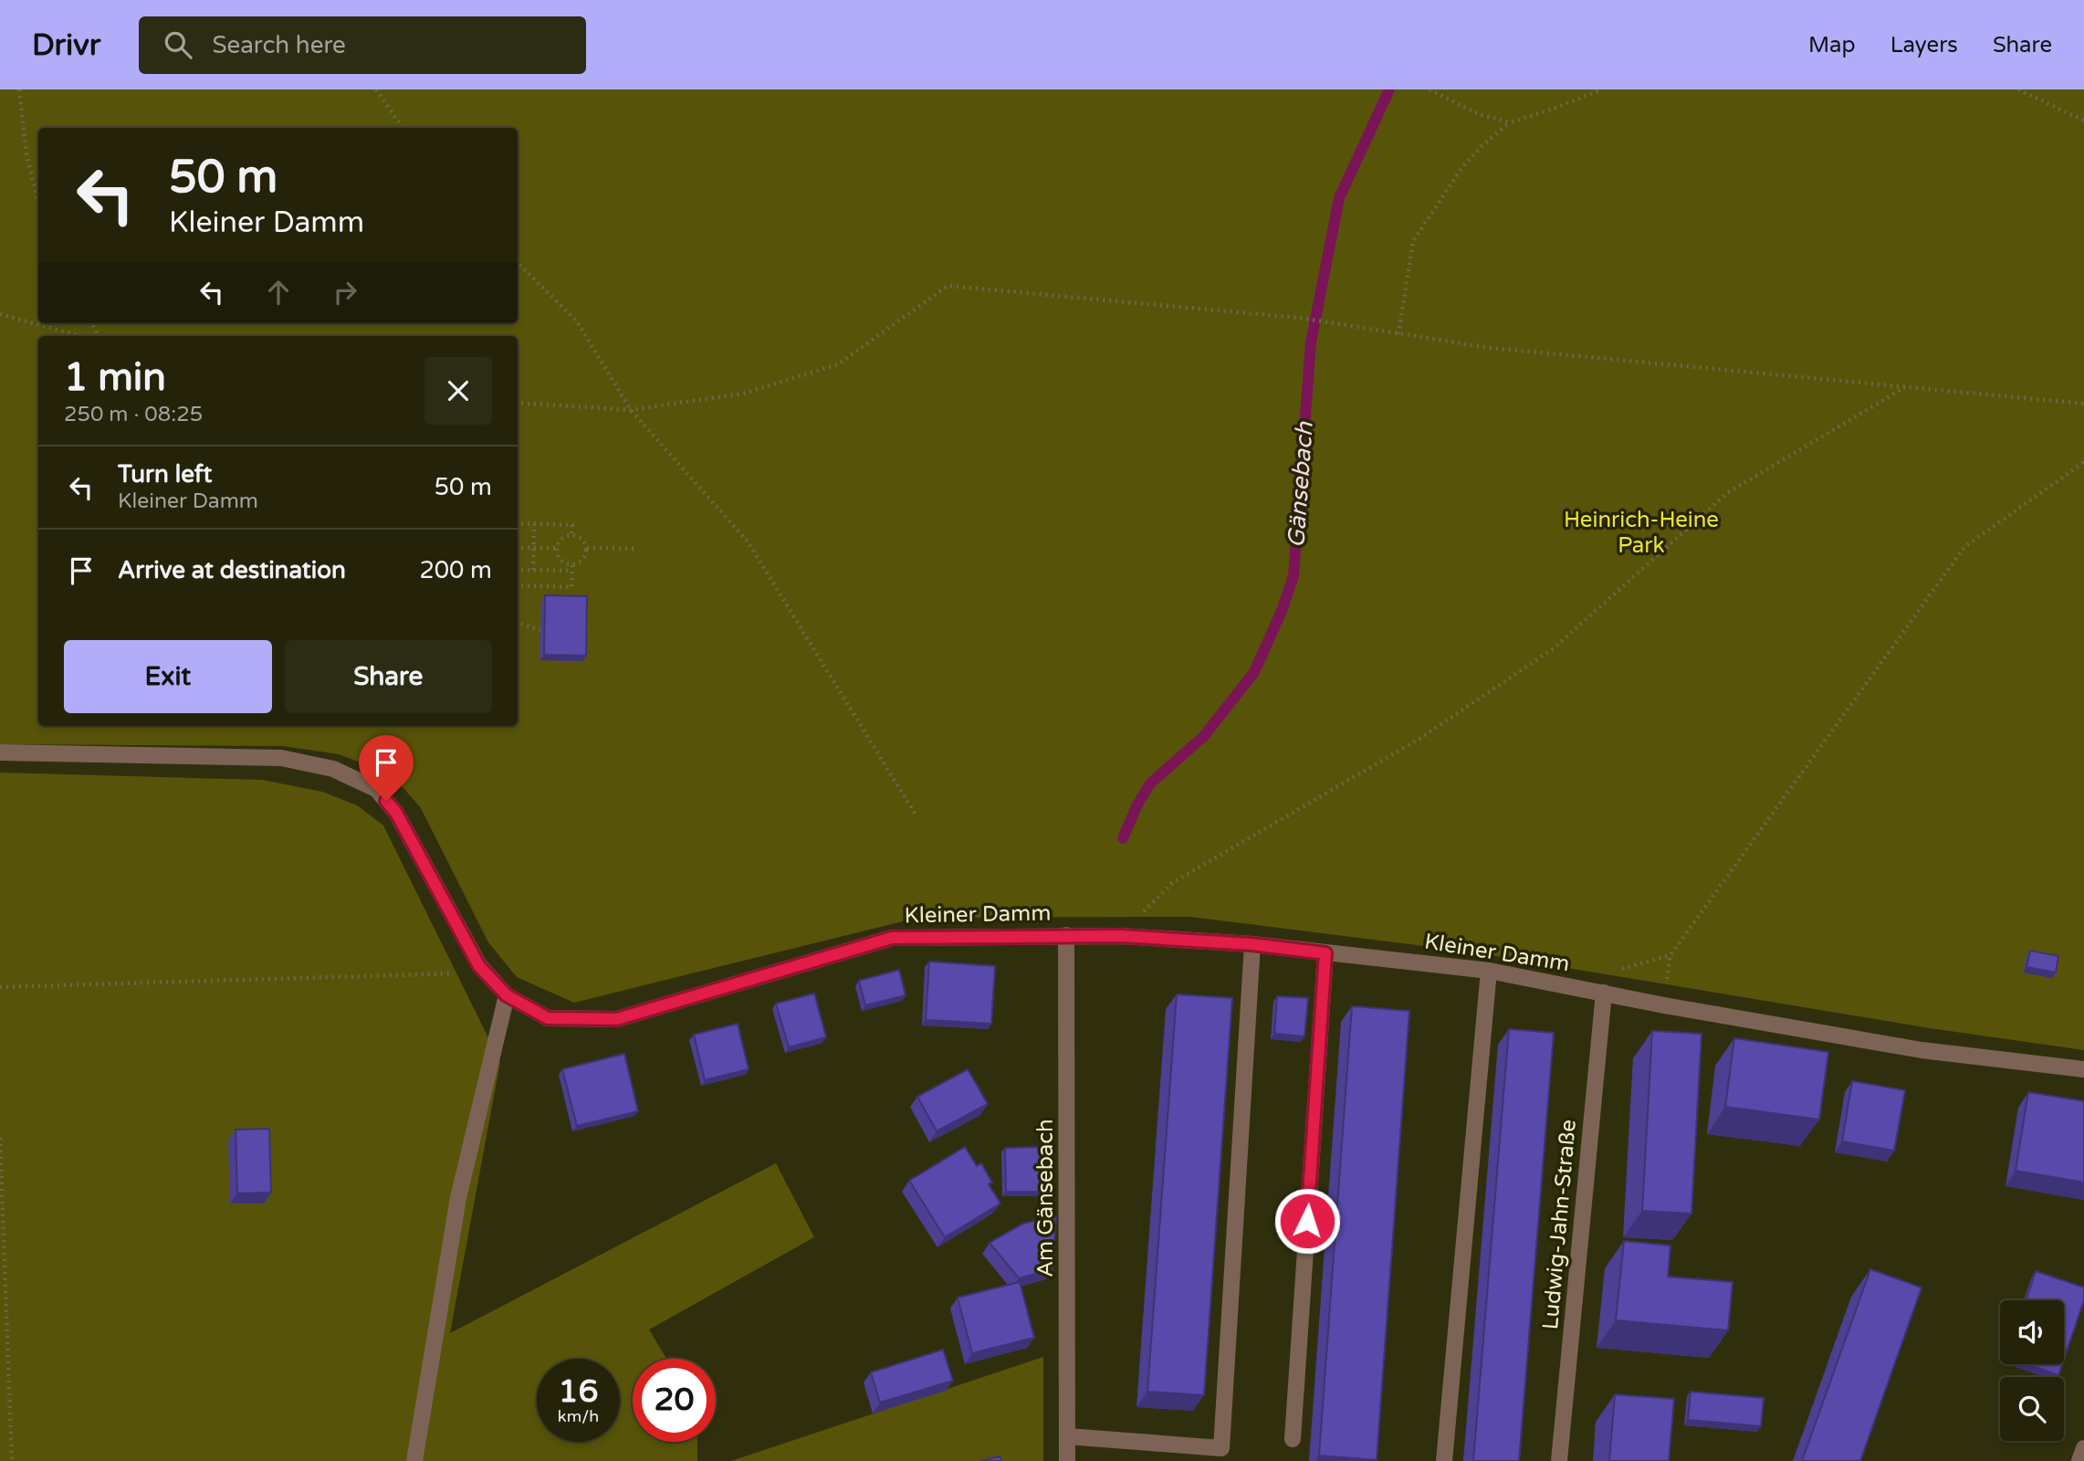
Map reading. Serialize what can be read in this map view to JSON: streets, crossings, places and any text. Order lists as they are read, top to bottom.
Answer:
{
  "streets": {
    "street": ["Kleiner Damm", "Am Gänsebach", "Ludwig-Jahn-Straße"]
  },
  "crossings": [
    ["Kleiner Damm", "Am Gänsebach"],
    ["Kleiner Damm", "Ludwig-Jahn-Straße"]
  ],
  "water": ["Gänsebach"],
  "parks": ["Heinrich-Heine Park"],
  "page": {
    "header": "Drivr",
    "search": "Search here",
    "nav": ["Map", "Layers", "Share"],
    "turn": ["50 m", "Kleiner Damm"],
    "heading": ["1 min", "250 m · 08:25"],
    "list": [
      {
        "name": "Turn left",
        "note": "Kleiner Damm",
        "value": "50 m"
      },
      {
        "name": "Arrive at destination",
        "value": "200 m"
      }
    ],
    "buttons": ["Exit", "Share"],
    "speed": "16 km/h",
    "limit": "20"
  }
}
